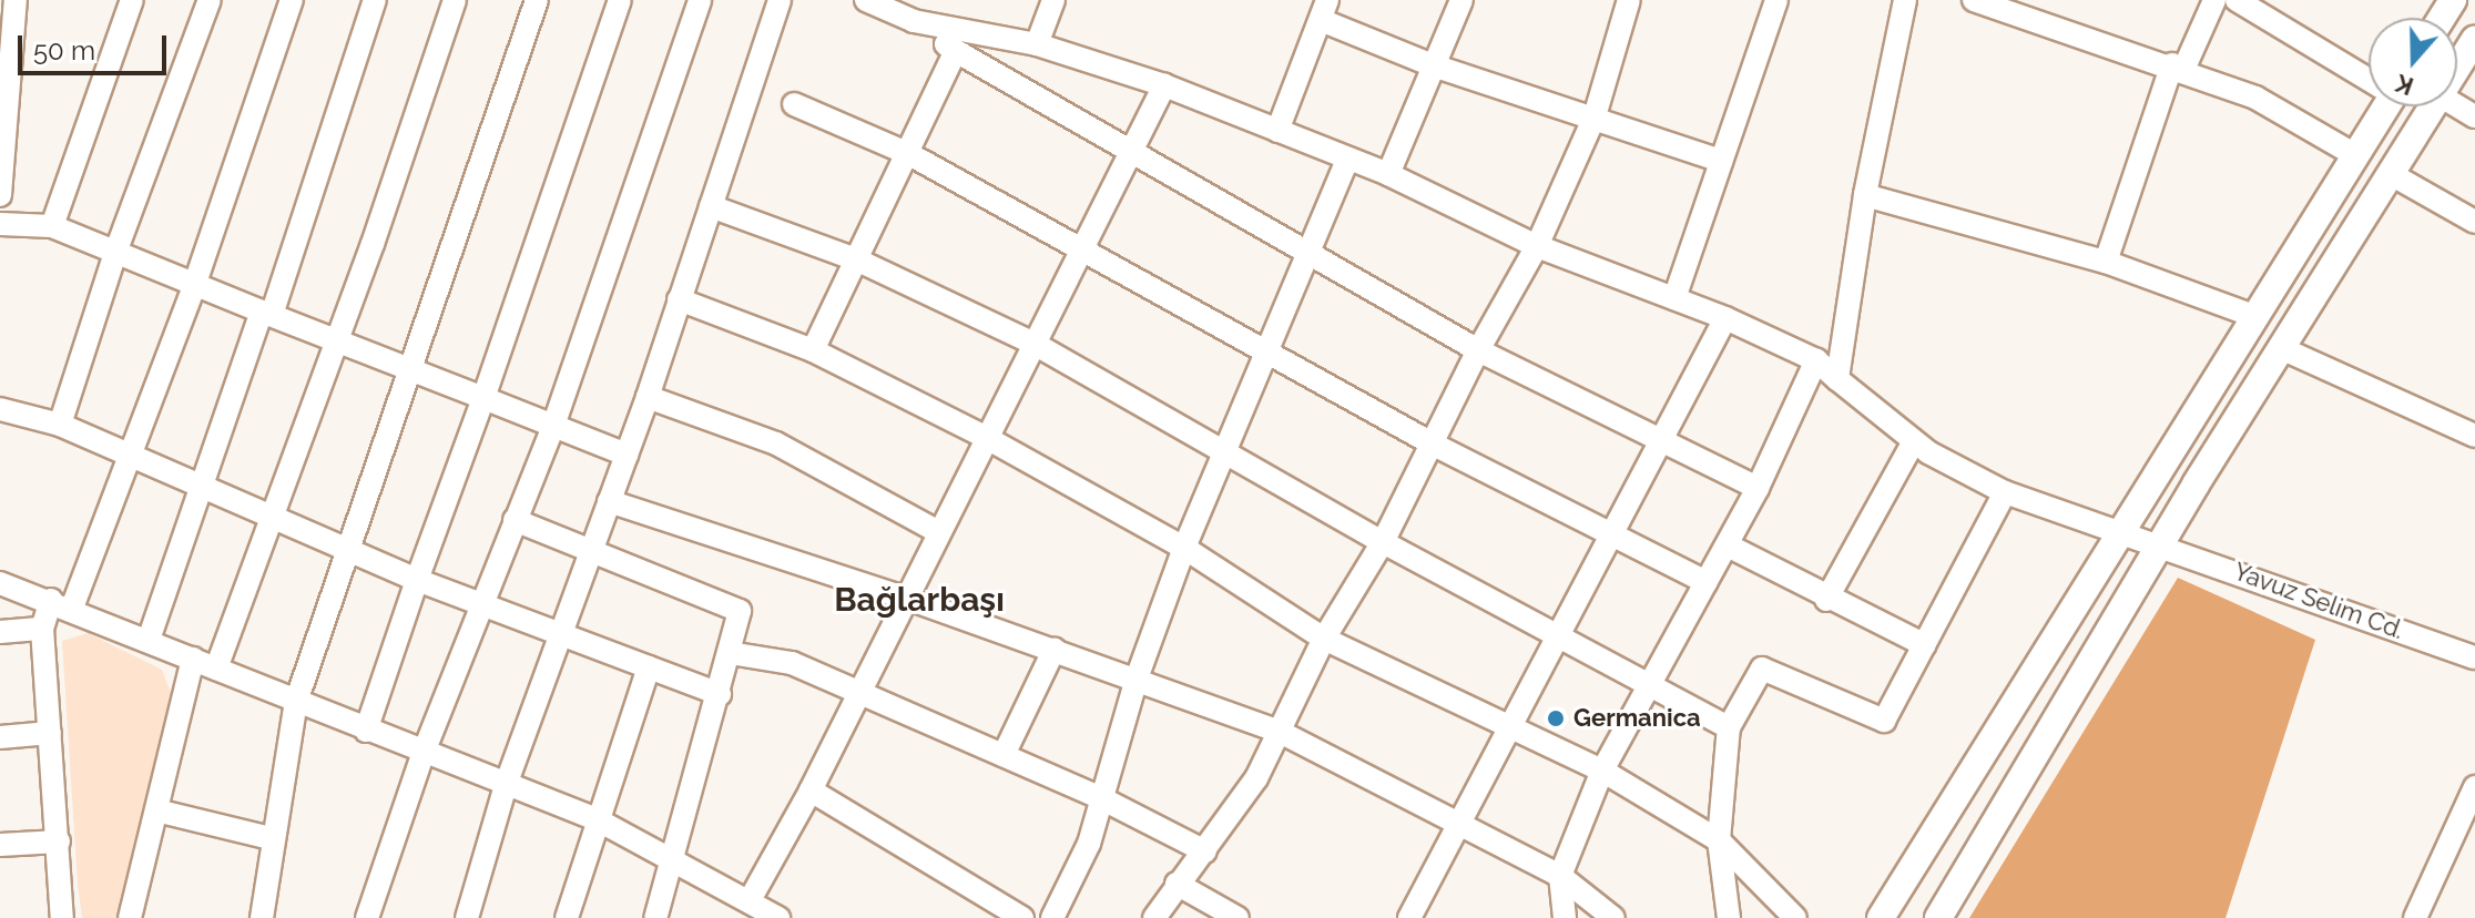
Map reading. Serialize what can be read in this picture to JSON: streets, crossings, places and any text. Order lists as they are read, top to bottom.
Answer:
{
  "streets": {
    "street": ["Yavuz Selim Cd."]
  },
  "districts": ["Bağlarbaşı"],
  "places": ["Germanica"],
  "scale_bar": "50 m",
  "north": "bottom"
}
